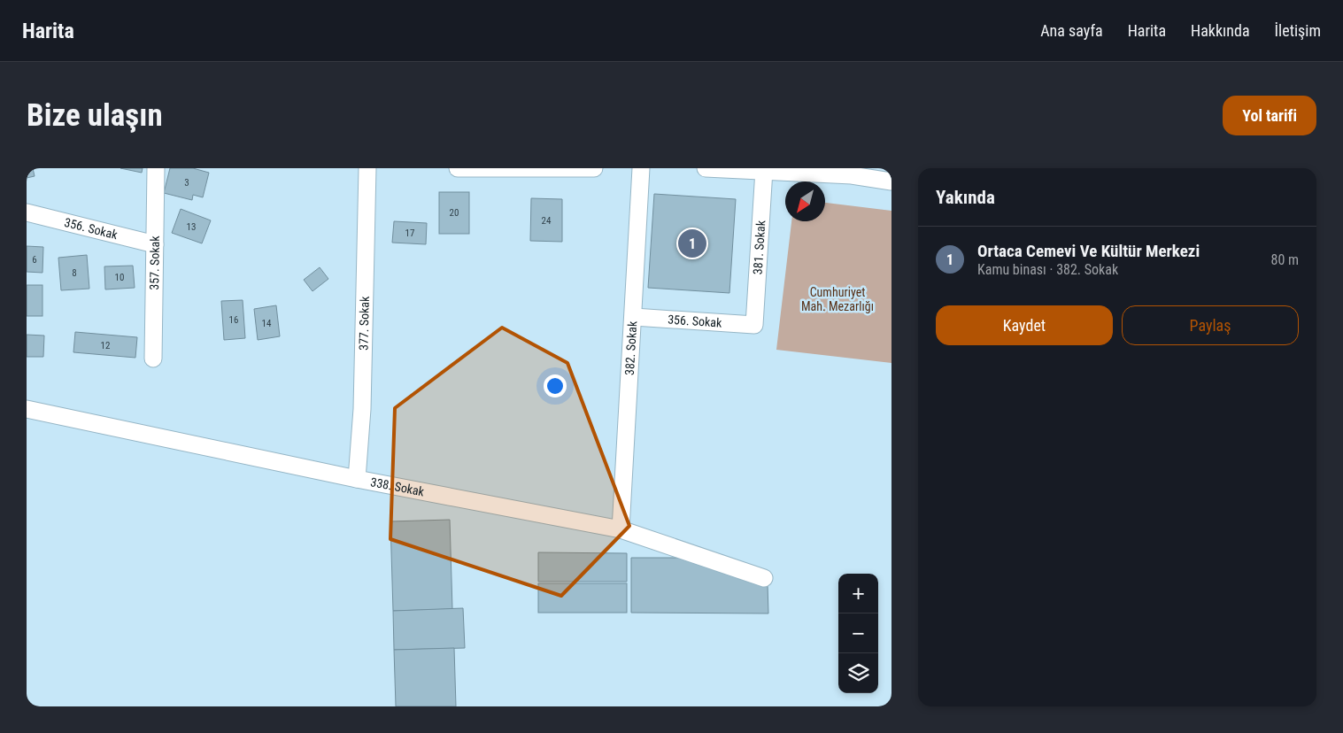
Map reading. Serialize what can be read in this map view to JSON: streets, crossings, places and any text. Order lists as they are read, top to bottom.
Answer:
{
  "streets": {
    "street": [
      "356. Sokak",
      "381. Sokak",
      "357. Sokak",
      "377. Sokak",
      "382. Sokak",
      "338. Sokak"
    ]
  },
  "crossings": [
    ["356. Sokak", "381. Sokak"],
    ["356. Sokak", "357. Sokak"],
    ["356. Sokak", "382. Sokak"],
    ["377. Sokak", "338. Sokak"],
    ["382. Sokak", "338. Sokak"]
  ],
  "parks": ["Cumhuriyet Mah. Mezarlığı"],
  "house_numbers": [
    "3",
    "20",
    "24",
    "13",
    "17",
    "6",
    "8",
    "10",
    "16",
    "14",
    "12"
  ],
  "north": "bottom left",
  "page": {
    "header": "Harita",
    "nav": [
      "Ana sayfa",
      "Harita",
      "Hakkında",
      "İletişim"
    ],
    "buttons": [
      "Yol tarifi",
      ["Kaydet", "Paylaş"]
    ],
    "title": "Bize ulaşın",
    "heading": "Yakında",
    "list": [
      {
        "mark": "1",
        "name": "Ortaca Cemevi Ve Kültür Merkezi",
        "note": "Kamu binası · 382. Sokak",
        "value": "80 m"
      }
    ],
    "pins": "1",
    "map_buttons": ["+", "−"]
  }
}
